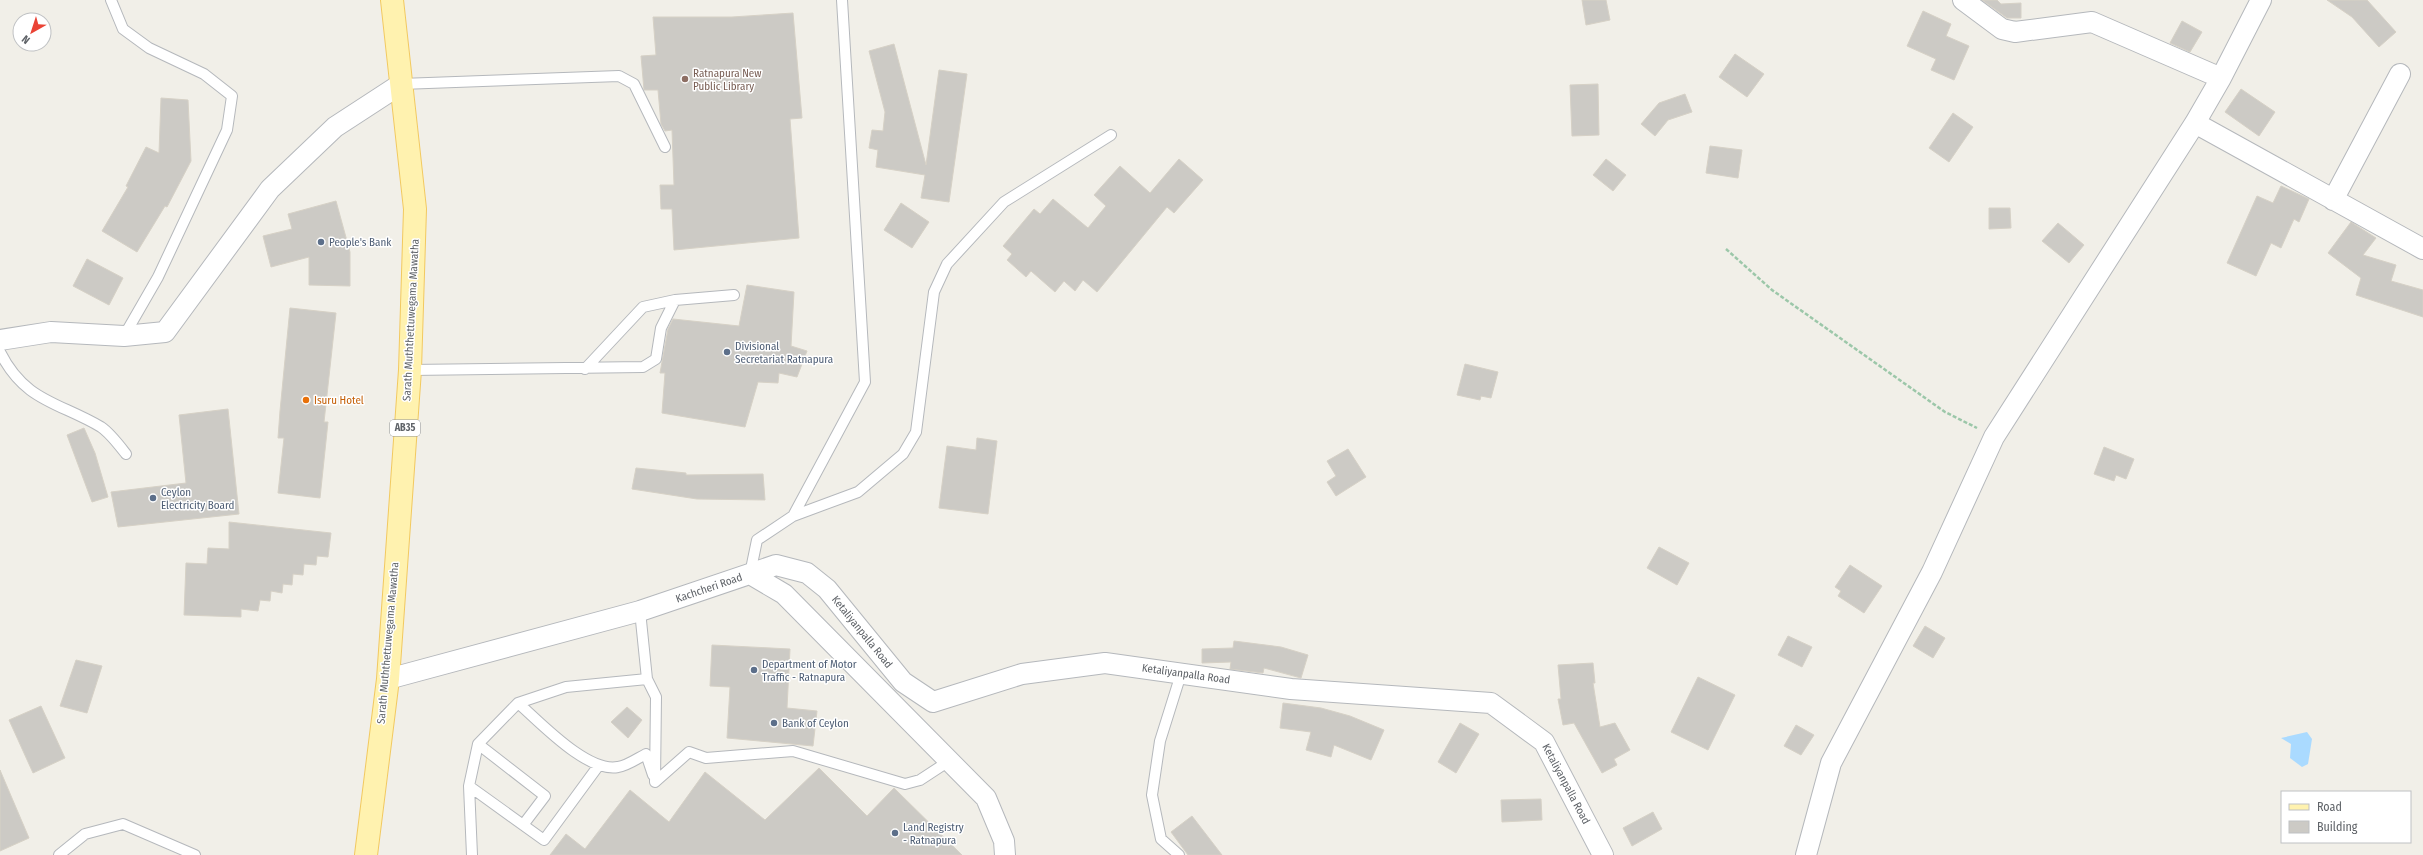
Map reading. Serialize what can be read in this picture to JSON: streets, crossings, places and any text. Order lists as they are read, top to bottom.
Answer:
{
  "streets": {
    "main road": ["Sarath Muththettuwegama Mawatha", "AB35"],
    "street": ["Kachcheri Road", "Ketaliyanpalla Road"]
  },
  "crossings": [
    ["Sarath Muththettuwegama Mawatha", "Kachcheri Road"],
    ["Kachcheri Road", "Ketaliyanpalla Road"]
  ],
  "places": [
    "Ratnapura New Public Library",
    "People's Bank",
    "Divisional Secretariat Ratnapura",
    "Isuru Hotel",
    "Ceylon Electricity Board",
    "Department of Motor Traffic - Ratnapura",
    "Bank of Ceylon",
    "Land Registry - Ratnapura"
  ],
  "legend": ["Road", "Building"],
  "north": "bottom left"
}
